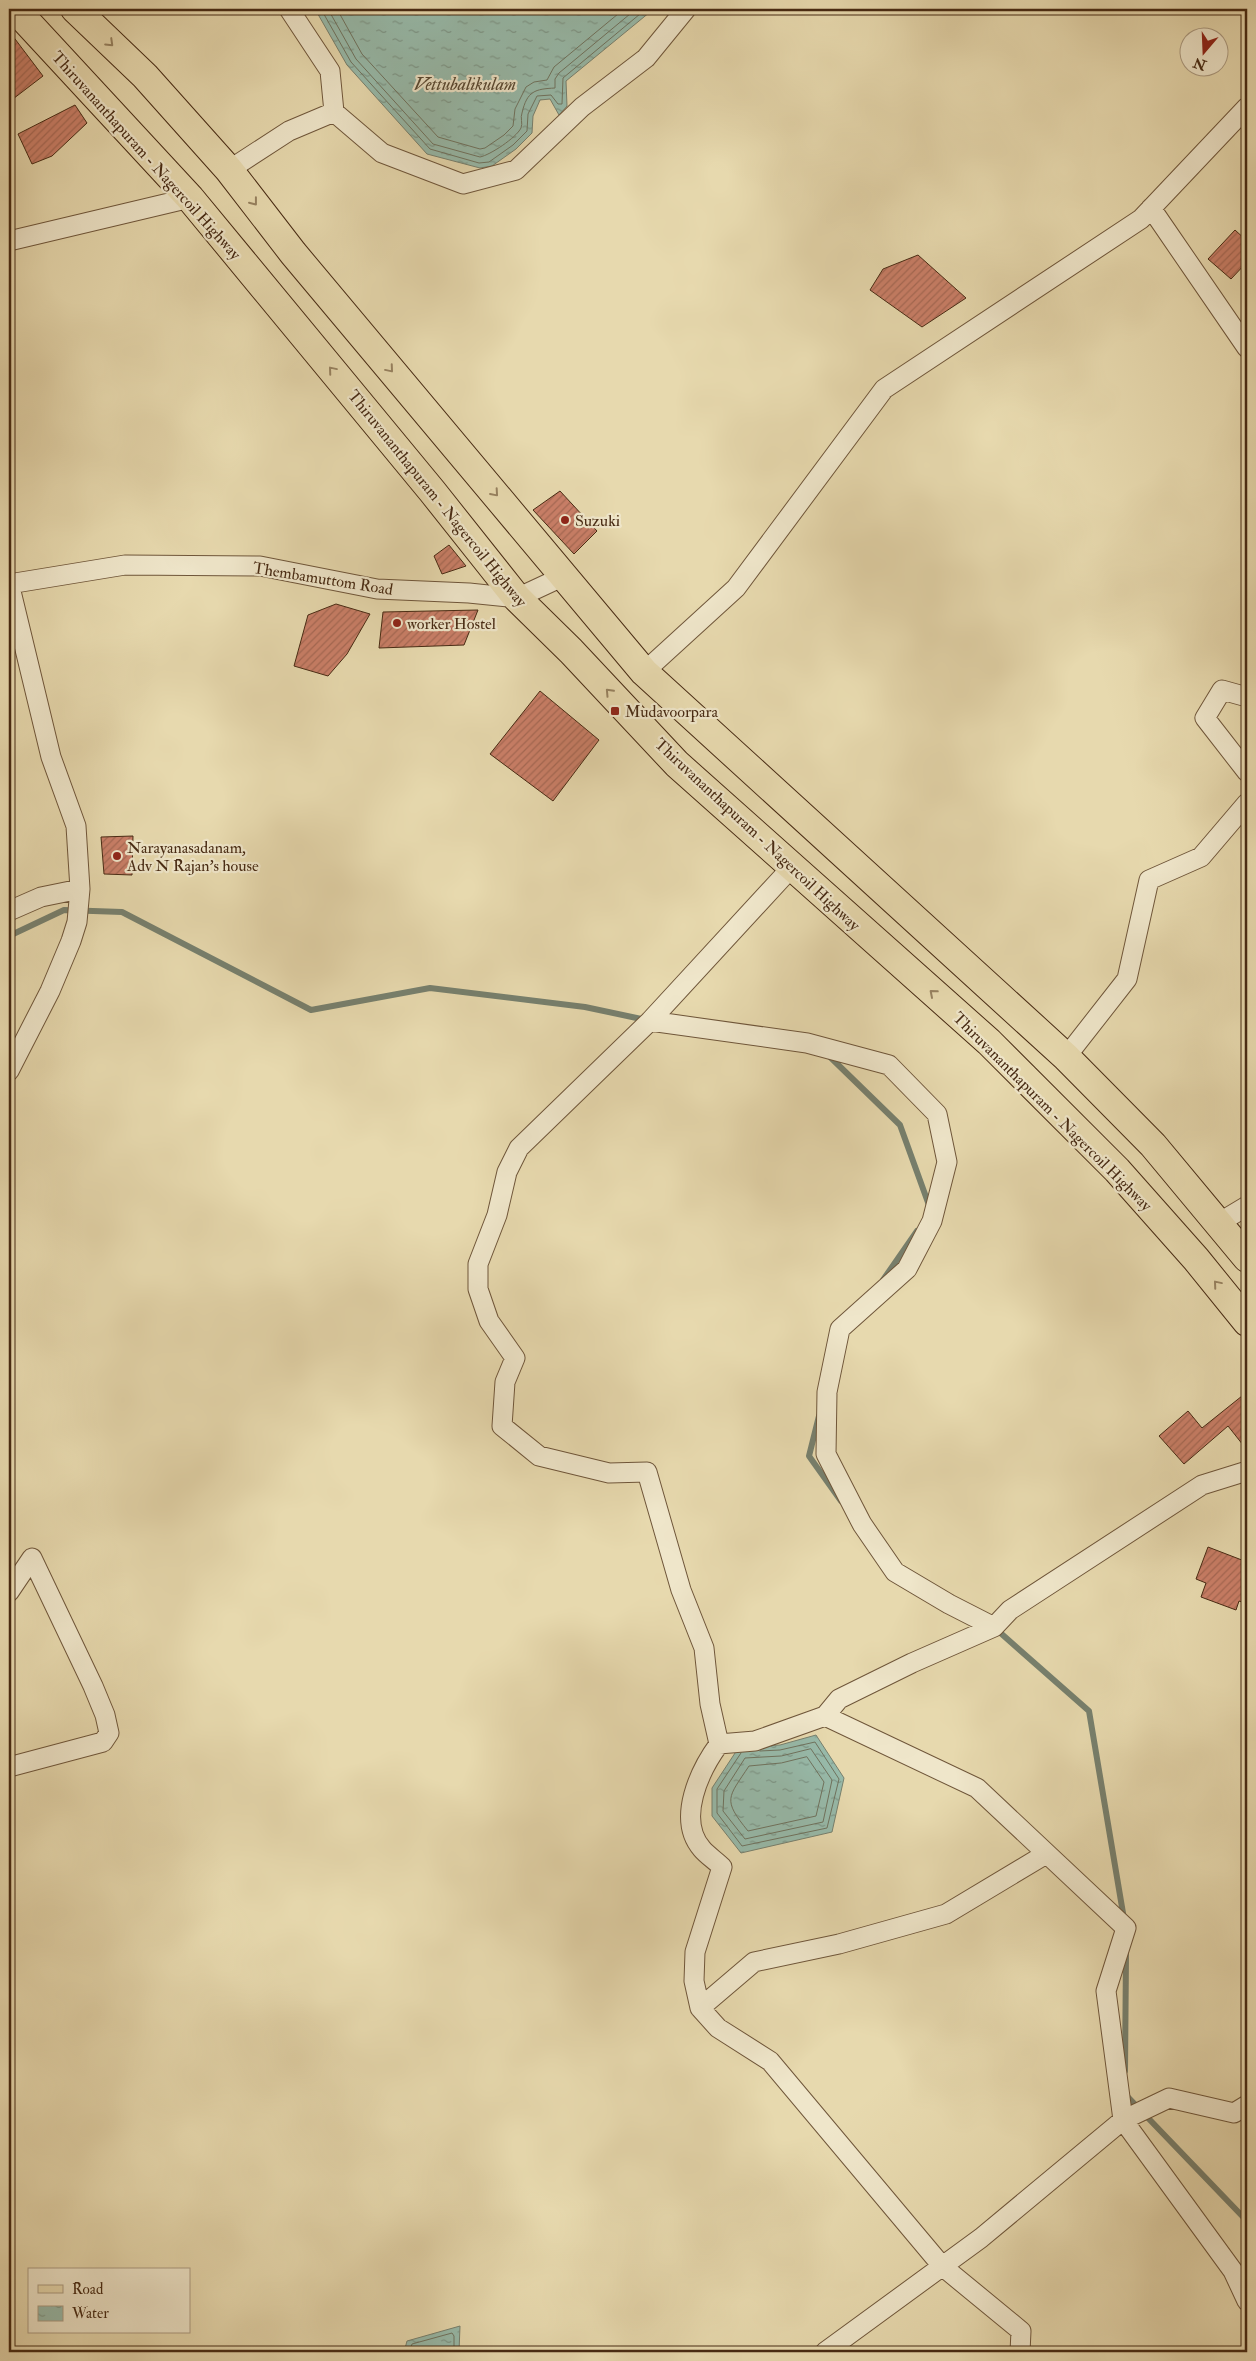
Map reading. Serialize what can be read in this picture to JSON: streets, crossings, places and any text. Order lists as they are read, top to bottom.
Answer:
{
  "streets": {
    "main road": ["Thiruvananthapuram - Nagercoil Highway"],
    "street": ["Thembamuttom Road"]
  },
  "crossings": [
    ["Thiruvananthapuram - Nagercoil Highway", "Thembamuttom Road"]
  ],
  "water": ["Vettubalikulam"],
  "places": {
    "other": ["Suzuki", "worker Hostel", "Narayanasadanam, Adv N Rajan's house"],
    "transit": ["Mudavoorpara"]
  },
  "legend": ["Road", "Water"],
  "north": "bottom"
}
